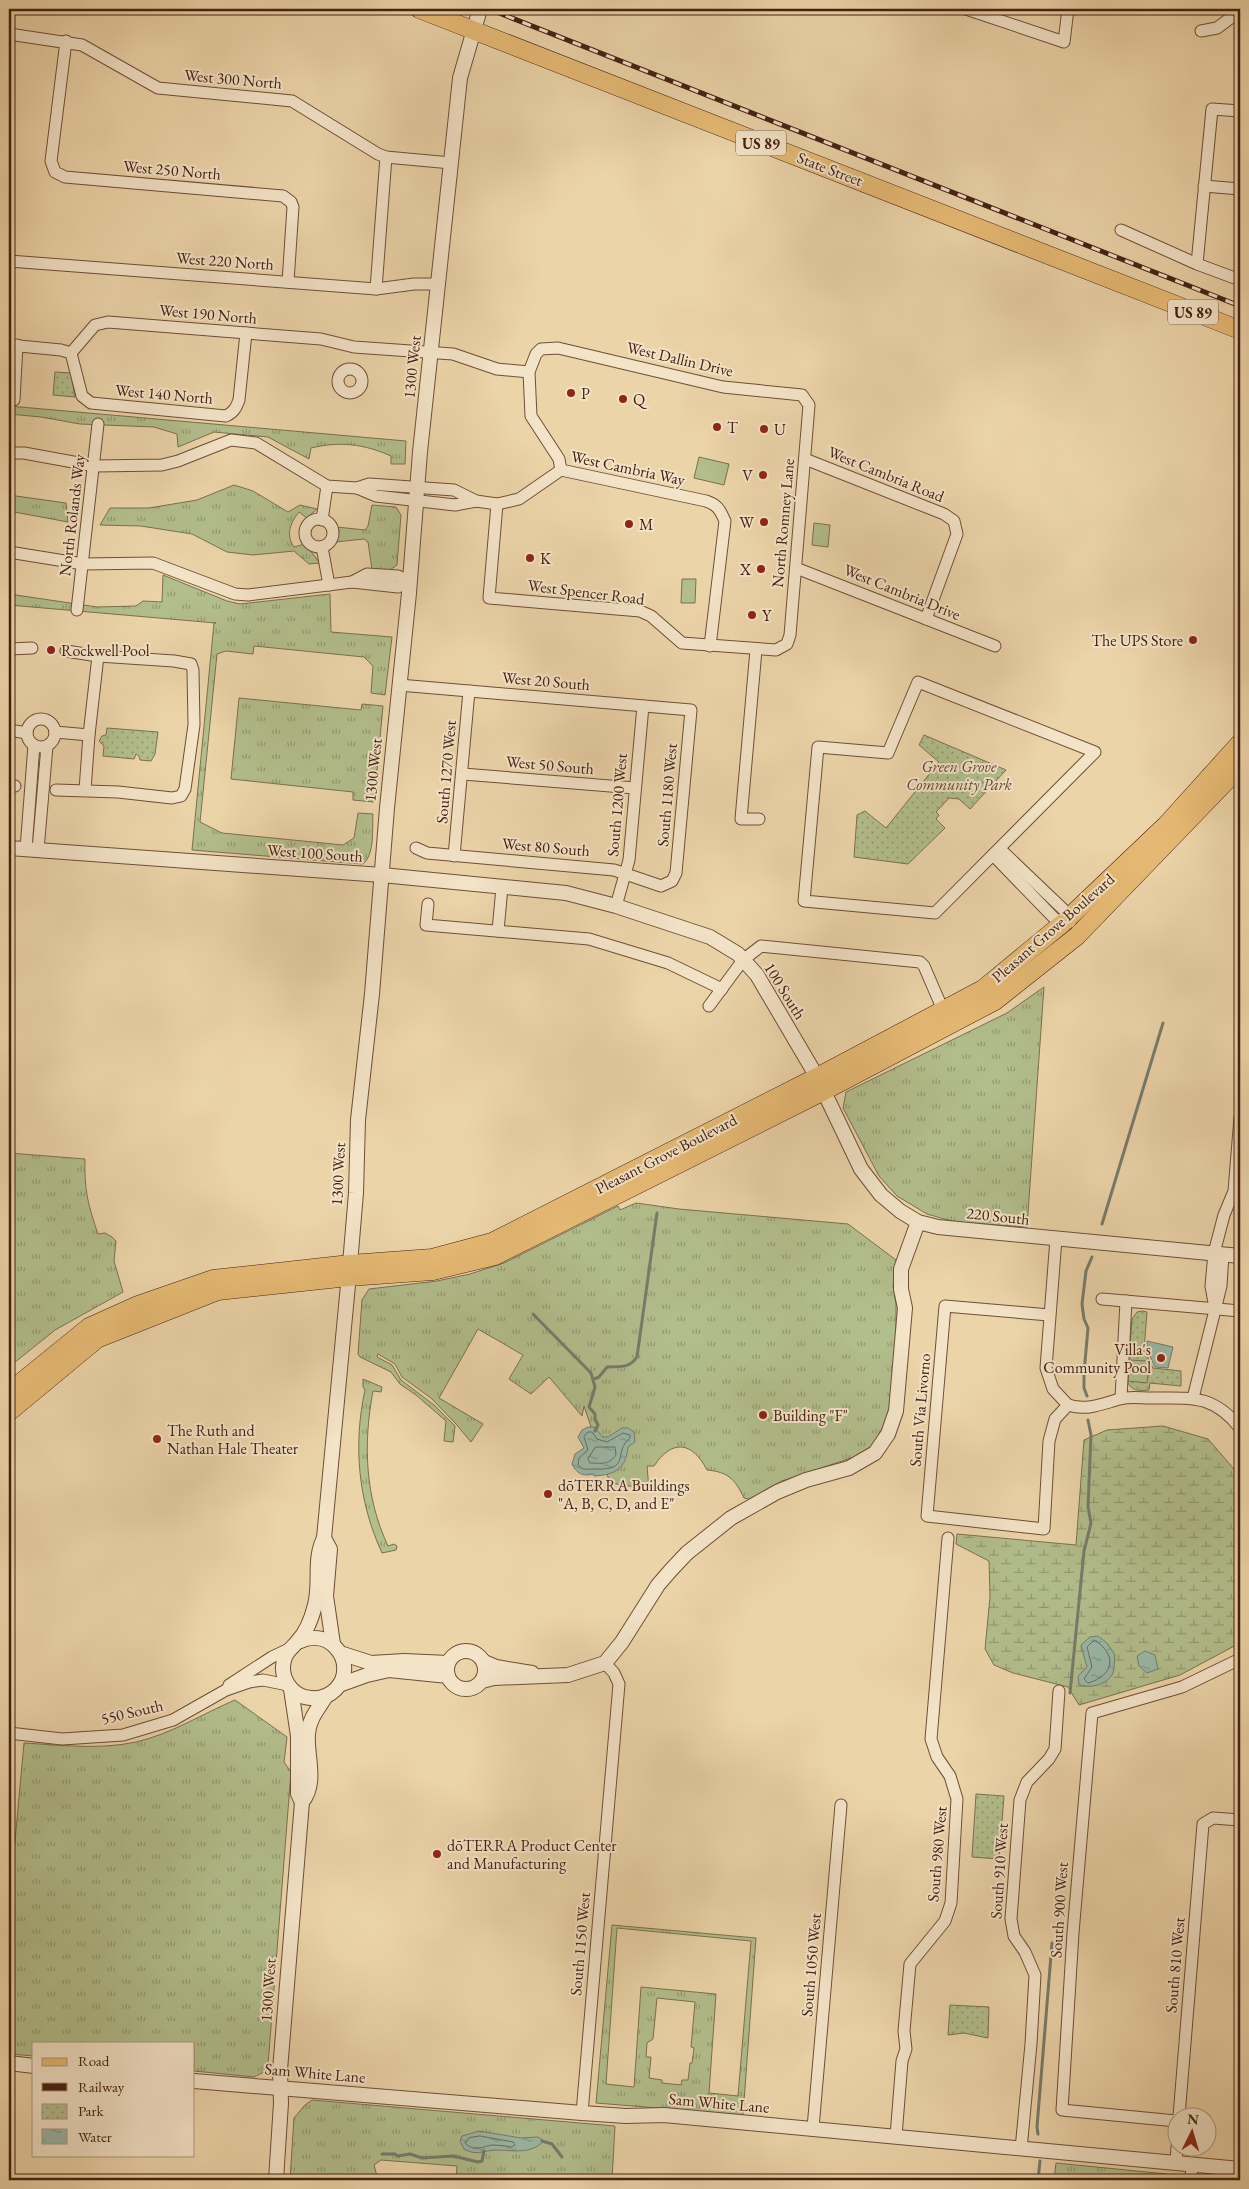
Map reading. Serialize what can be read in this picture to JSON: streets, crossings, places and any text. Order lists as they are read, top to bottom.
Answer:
{
  "streets": {
    "main road": ["US 89", "State Street", "Pleasant Grove Boulevard"],
    "street": [
      "West 300 North",
      "West 250 North",
      "West 220 North",
      "West 190 North",
      "West Dallin Drive",
      "1300 West",
      "West 140 North",
      "West Cambria Way",
      "West Cambria Road",
      "North Rolands Way",
      "North Romney Lane",
      "West Spencer Road",
      "West Cambria Drive",
      "West 20 South",
      "West 50 South",
      "South 1270 West",
      "South 1180 West",
      "South 1200 West",
      "West 80 South",
      "West 100 South",
      "100 South",
      "220 South",
      "South Via Livorno",
      "550 South",
      "South 980 West",
      "South 910 West",
      "South 900 West",
      "South 1150 West",
      "South 1050 West",
      "South 810 West",
      "Sam White Lane"
    ]
  },
  "crossings": [
    ["West 300 North", "West 250 North"],
    ["West 300 North", "1300 West"],
    ["State Street", "1300 West"],
    ["West 250 North", "West 220 North"],
    ["West 220 North", "1300 West"],
    ["West 190 North", "1300 West"],
    ["West 190 North", "West 140 North"],
    ["West Dallin Drive", "North Romney Lane"],
    ["1300 West", "West Cambria Way"],
    ["1300 West", "West 20 South"],
    ["1300 West", "West 100 South"],
    ["1300 West", "Pleasant Grove Boulevard"],
    ["1300 West", "Sam White Lane"],
    ["West Cambria Way", "West Spencer Road"],
    ["West Cambria Road", "North Romney Lane"],
    ["West Cambria Road", "West Cambria Drive"],
    ["North Romney Lane", "West Spencer Road"],
    ["North Romney Lane", "West Cambria Drive"],
    ["West 20 South", "South 1270 West"],
    ["West 20 South", "South 1180 West"],
    ["West 20 South", "South 1200 West"],
    ["West 50 South", "South 1270 West"],
    ["West 50 South", "South 1200 West"],
    ["South 1270 West", "West 80 South"],
    ["South 1180 West", "West 80 South"],
    ["South 1200 West", "West 80 South"],
    ["South 1200 West", "West 100 South"],
    ["South 1200 West", "100 South"],
    ["West 100 South", "100 South"],
    ["Pleasant Grove Boulevard", "100 South"],
    ["Pleasant Grove Boulevard", "220 South"],
    ["100 South", "220 South"],
    ["South 980 West", "Sam White Lane"],
    ["South 910 West", "Sam White Lane"],
    ["South 1150 West", "Sam White Lane"],
    ["South 1050 West", "Sam White Lane"]
  ],
  "parks": ["Green Grove Community Park"],
  "places": [
    "P",
    "Q",
    "T",
    "U",
    "V",
    "W",
    "M",
    "K",
    "X",
    "Y",
    "The UPS Store",
    "Rockwell Pool",
    "Villa's Community Pool",
    "Building \"F\"",
    "The Ruth and Nathan Hale Theater",
    "dōTERRA Buildings \"A, B, C, D, and E\"",
    "dōTERRA Product Center and Manufacturing"
  ],
  "legend": [
    "Road",
    "Railway",
    "Park",
    "Water"
  ],
  "north": "top"
}
